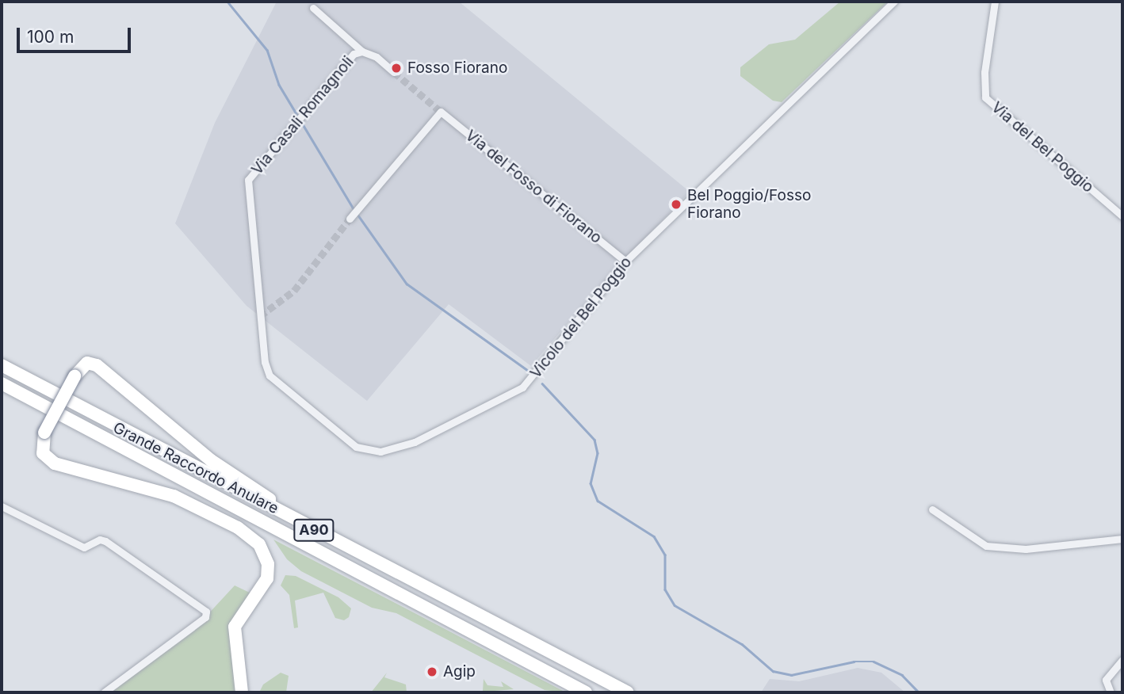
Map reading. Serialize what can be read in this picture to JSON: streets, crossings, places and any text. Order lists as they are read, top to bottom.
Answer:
{
  "streets": {
    "highway": ["Grande Raccordo Anulare", "A90"],
    "street": [
      "Via Casali Romagnoli",
      "Via del Bel Poggio",
      "Via del Fosso di Fiorano",
      "Vicolo del Bel Poggio"
    ]
  },
  "crossings": [
    ["Via Casali Romagnoli", "Vicolo del Bel Poggio"],
    ["Via del Fosso di Fiorano", "Vicolo del Bel Poggio"]
  ],
  "places": ["Fosso Fiorano", "Bel Poggio/Fosso Fiorano", "Agip"],
  "scale_bar": "100 m"
}
